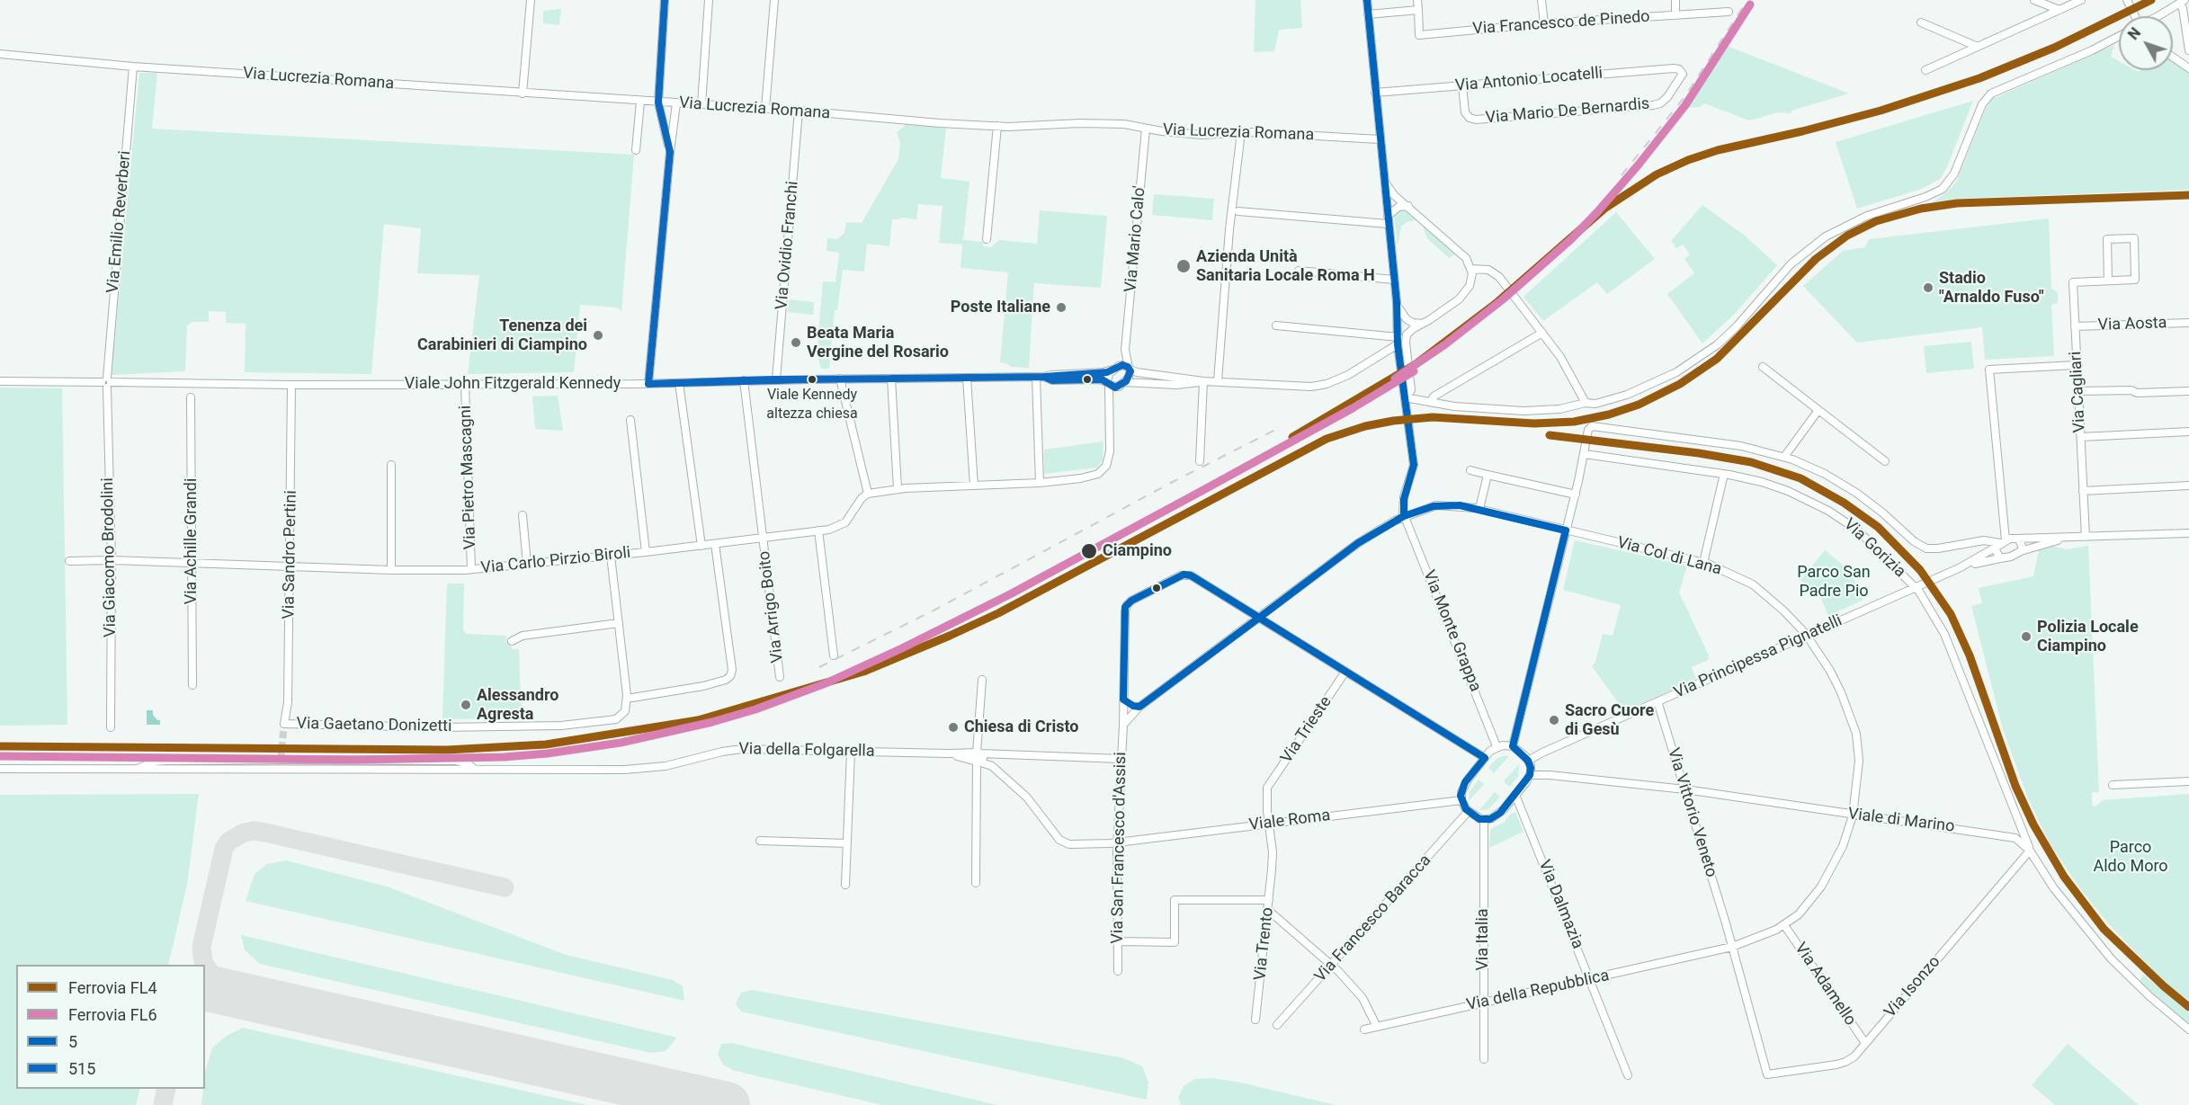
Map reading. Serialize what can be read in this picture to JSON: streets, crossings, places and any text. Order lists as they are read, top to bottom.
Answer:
{
  "streets": {
    "street": [
      "Via Francesco de Pinedo",
      "Via Lucrezia Romana",
      "Via Antonio Locatelli",
      "Via Mario De Bernardis",
      "Via Emilio Reverberi",
      "Via Mario Calo'",
      "Via Ovidio Franchi",
      "Via Aosta",
      "Viale John Fitzgerald Kennedy",
      "Via Cagliari",
      "Via Pietro Mascagni",
      "Via Achille Grandi",
      "Via Gorizia",
      "Via Sandro Pertini",
      "Via Col di Lana",
      "Via Giacomo Brodolini",
      "Via Carlo Pirzio Biroli",
      "Via Arrigo Boito",
      "Via Monte Grappa",
      "Via Principessa Pignatelli",
      "Via Gaetano Donizetti",
      "Via Trieste",
      "Via della Folgarella",
      "Via Vittorio Veneto",
      "Viale Roma",
      "Viale di Marino",
      "Via San Francesco d'Assisi",
      "Via Dalmazia",
      "Via Francesco Baracca",
      "Via Italia",
      "Via Trento",
      "Via Adamello",
      "Via Isonzo",
      "Via della Repubblica"
    ]
  },
  "crossings": [
    ["Via Lucrezia Romana", "Via Emilio Reverberi"],
    ["Via Lucrezia Romana", "Via Mario Calo'"],
    ["Via Lucrezia Romana", "Via Ovidio Franchi"],
    ["Via Antonio Locatelli", "Via Mario De Bernardis"],
    ["Via Emilio Reverberi", "Viale John Fitzgerald Kennedy"],
    ["Via Emilio Reverberi", "Via Giacomo Brodolini"],
    ["Via Mario Calo'", "Viale John Fitzgerald Kennedy"],
    ["Via Ovidio Franchi", "Viale John Fitzgerald Kennedy"],
    ["Via Aosta", "Via Cagliari"],
    ["Viale John Fitzgerald Kennedy", "Via Pietro Mascagni"],
    ["Viale John Fitzgerald Kennedy", "Via Sandro Pertini"],
    ["Viale John Fitzgerald Kennedy", "Via Giacomo Brodolini"],
    ["Viale John Fitzgerald Kennedy", "Via Arrigo Boito"],
    ["Via Cagliari", "Via Principessa Pignatelli"],
    ["Via Pietro Mascagni", "Via Carlo Pirzio Biroli"],
    ["Via Achille Grandi", "Via Carlo Pirzio Biroli"],
    ["Via Gorizia", "Via Principessa Pignatelli"],
    ["Via Gorizia", "Viale di Marino"],
    ["Via Gorizia", "Via Isonzo"],
    ["Via Sandro Pertini", "Via Carlo Pirzio Biroli"],
    ["Via Sandro Pertini", "Via Gaetano Donizetti"],
    ["Via Col di Lana", "Via Monte Grappa"],
    ["Via Col di Lana", "Via Principessa Pignatelli"],
    ["Via Col di Lana", "Via Vittorio Veneto"],
    ["Via Col di Lana", "Viale di Marino"],
    ["Via Col di Lana", "Via San Francesco d'Assisi"],
    ["Via Col di Lana", "Via Adamello"],
    ["Via Col di Lana", "Via della Repubblica"],
    ["Via Giacomo Brodolini", "Via Carlo Pirzio Biroli"],
    ["Via Carlo Pirzio Biroli", "Via Arrigo Boito"],
    ["Via Monte Grappa", "Via Principessa Pignatelli"],
    ["Via Monte Grappa", "Viale Roma"],
    ["Via Monte Grappa", "Viale di Marino"],
    ["Via Monte Grappa", "Via Dalmazia"],
    ["Via Monte Grappa", "Via Francesco Baracca"],
    ["Via Monte Grappa", "Via Italia"],
    ["Via Principessa Pignatelli", "Via Vittorio Veneto"],
    ["Via Principessa Pignatelli", "Viale Roma"],
    ["Via Principessa Pignatelli", "Viale di Marino"],
    ["Via Principessa Pignatelli", "Via Dalmazia"],
    ["Via Principessa Pignatelli", "Via Francesco Baracca"],
    ["Via Principessa Pignatelli", "Via Italia"],
    ["Via Trieste", "Via Trento"],
    ["Via della Folgarella", "Via San Francesco d'Assisi"],
    ["Via Vittorio Veneto", "Viale di Marino"],
    ["Via Vittorio Veneto", "Via Isonzo"],
    ["Via Vittorio Veneto", "Via della Repubblica"],
    ["Viale Roma", "Viale di Marino"],
    ["Viale Roma", "Via San Francesco d'Assisi"],
    ["Viale Roma", "Via Dalmazia"],
    ["Viale Roma", "Via Francesco Baracca"],
    ["Viale Roma", "Via Italia"],
    ["Viale Roma", "Via Trento"],
    ["Viale di Marino", "Via Dalmazia"],
    ["Viale di Marino", "Via Francesco Baracca"],
    ["Viale di Marino", "Via Italia"],
    ["Viale di Marino", "Via Isonzo"],
    ["Via Dalmazia", "Via Francesco Baracca"],
    ["Via Dalmazia", "Via Italia"],
    ["Via Dalmazia", "Via della Repubblica"],
    ["Via Francesco Baracca", "Via Italia"],
    ["Via Italia", "Via della Repubblica"],
    ["Via Adamello", "Via Isonzo"]
  ],
  "parks": ["Parco San Padre Pio", "Parco Aldo Moro"],
  "places": [
    "Azienda Unità Sanitaria Locale Roma H",
    "Stadio \"Arnaldo Fuso\"",
    "Poste Italiane",
    "Tenenza dei Carabinieri di Ciampino",
    "Beata Maria Vergine del Rosario",
    "Viale Kennedy altezza chiesa",
    "Ciampino",
    "Polizia Locale Ciampino",
    "Alessandro Agresta",
    "Sacro Cuore di Gesù",
    "Chiesa di Cristo"
  ],
  "lines": [
    "rail line FL4",
    "transit line 5",
    "transit line 515",
    "rail line FL6"
  ],
  "legend": [
    "Ferrovia FL4",
    "Ferrovia FL6",
    "5",
    "515"
  ],
  "north": "top left"
}
